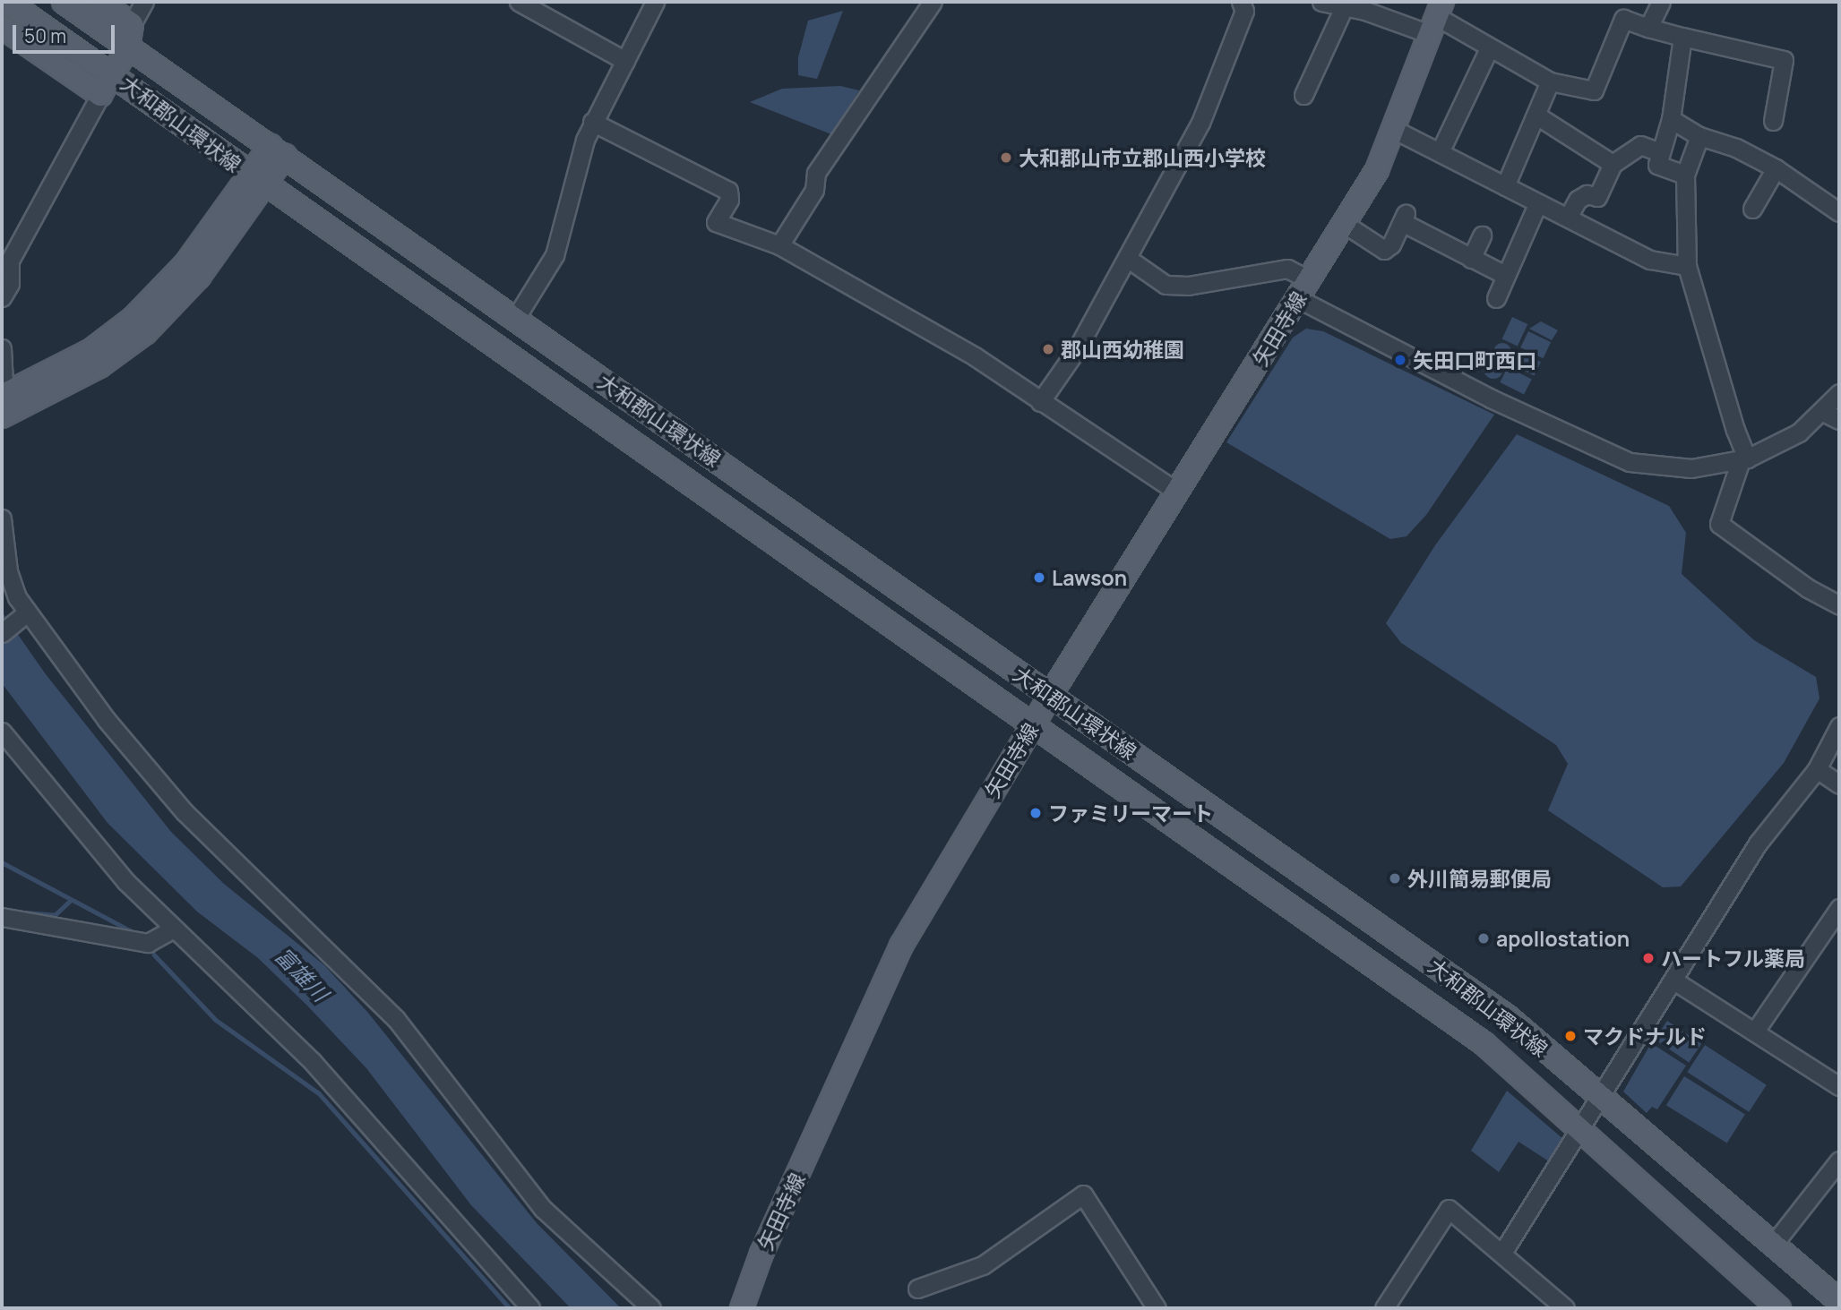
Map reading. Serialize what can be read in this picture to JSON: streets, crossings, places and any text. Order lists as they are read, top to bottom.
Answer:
{
  "streets": {
    "main road": ["大和郡山環状線", "矢田寺線"]
  },
  "crossings": [
    ["大和郡山環状線", "矢田寺線"]
  ],
  "water": ["富雄川"],
  "places": [
    "大和郡山市立郡山西小学校",
    "郡山西幼稚園",
    "矢田口町西口",
    "Lawson",
    "ファミリーマート",
    "外川簡易郵便局",
    "apollostation",
    "ハートフル薬局",
    "マクドナルド"
  ],
  "scale_bar": "50 m"
}
